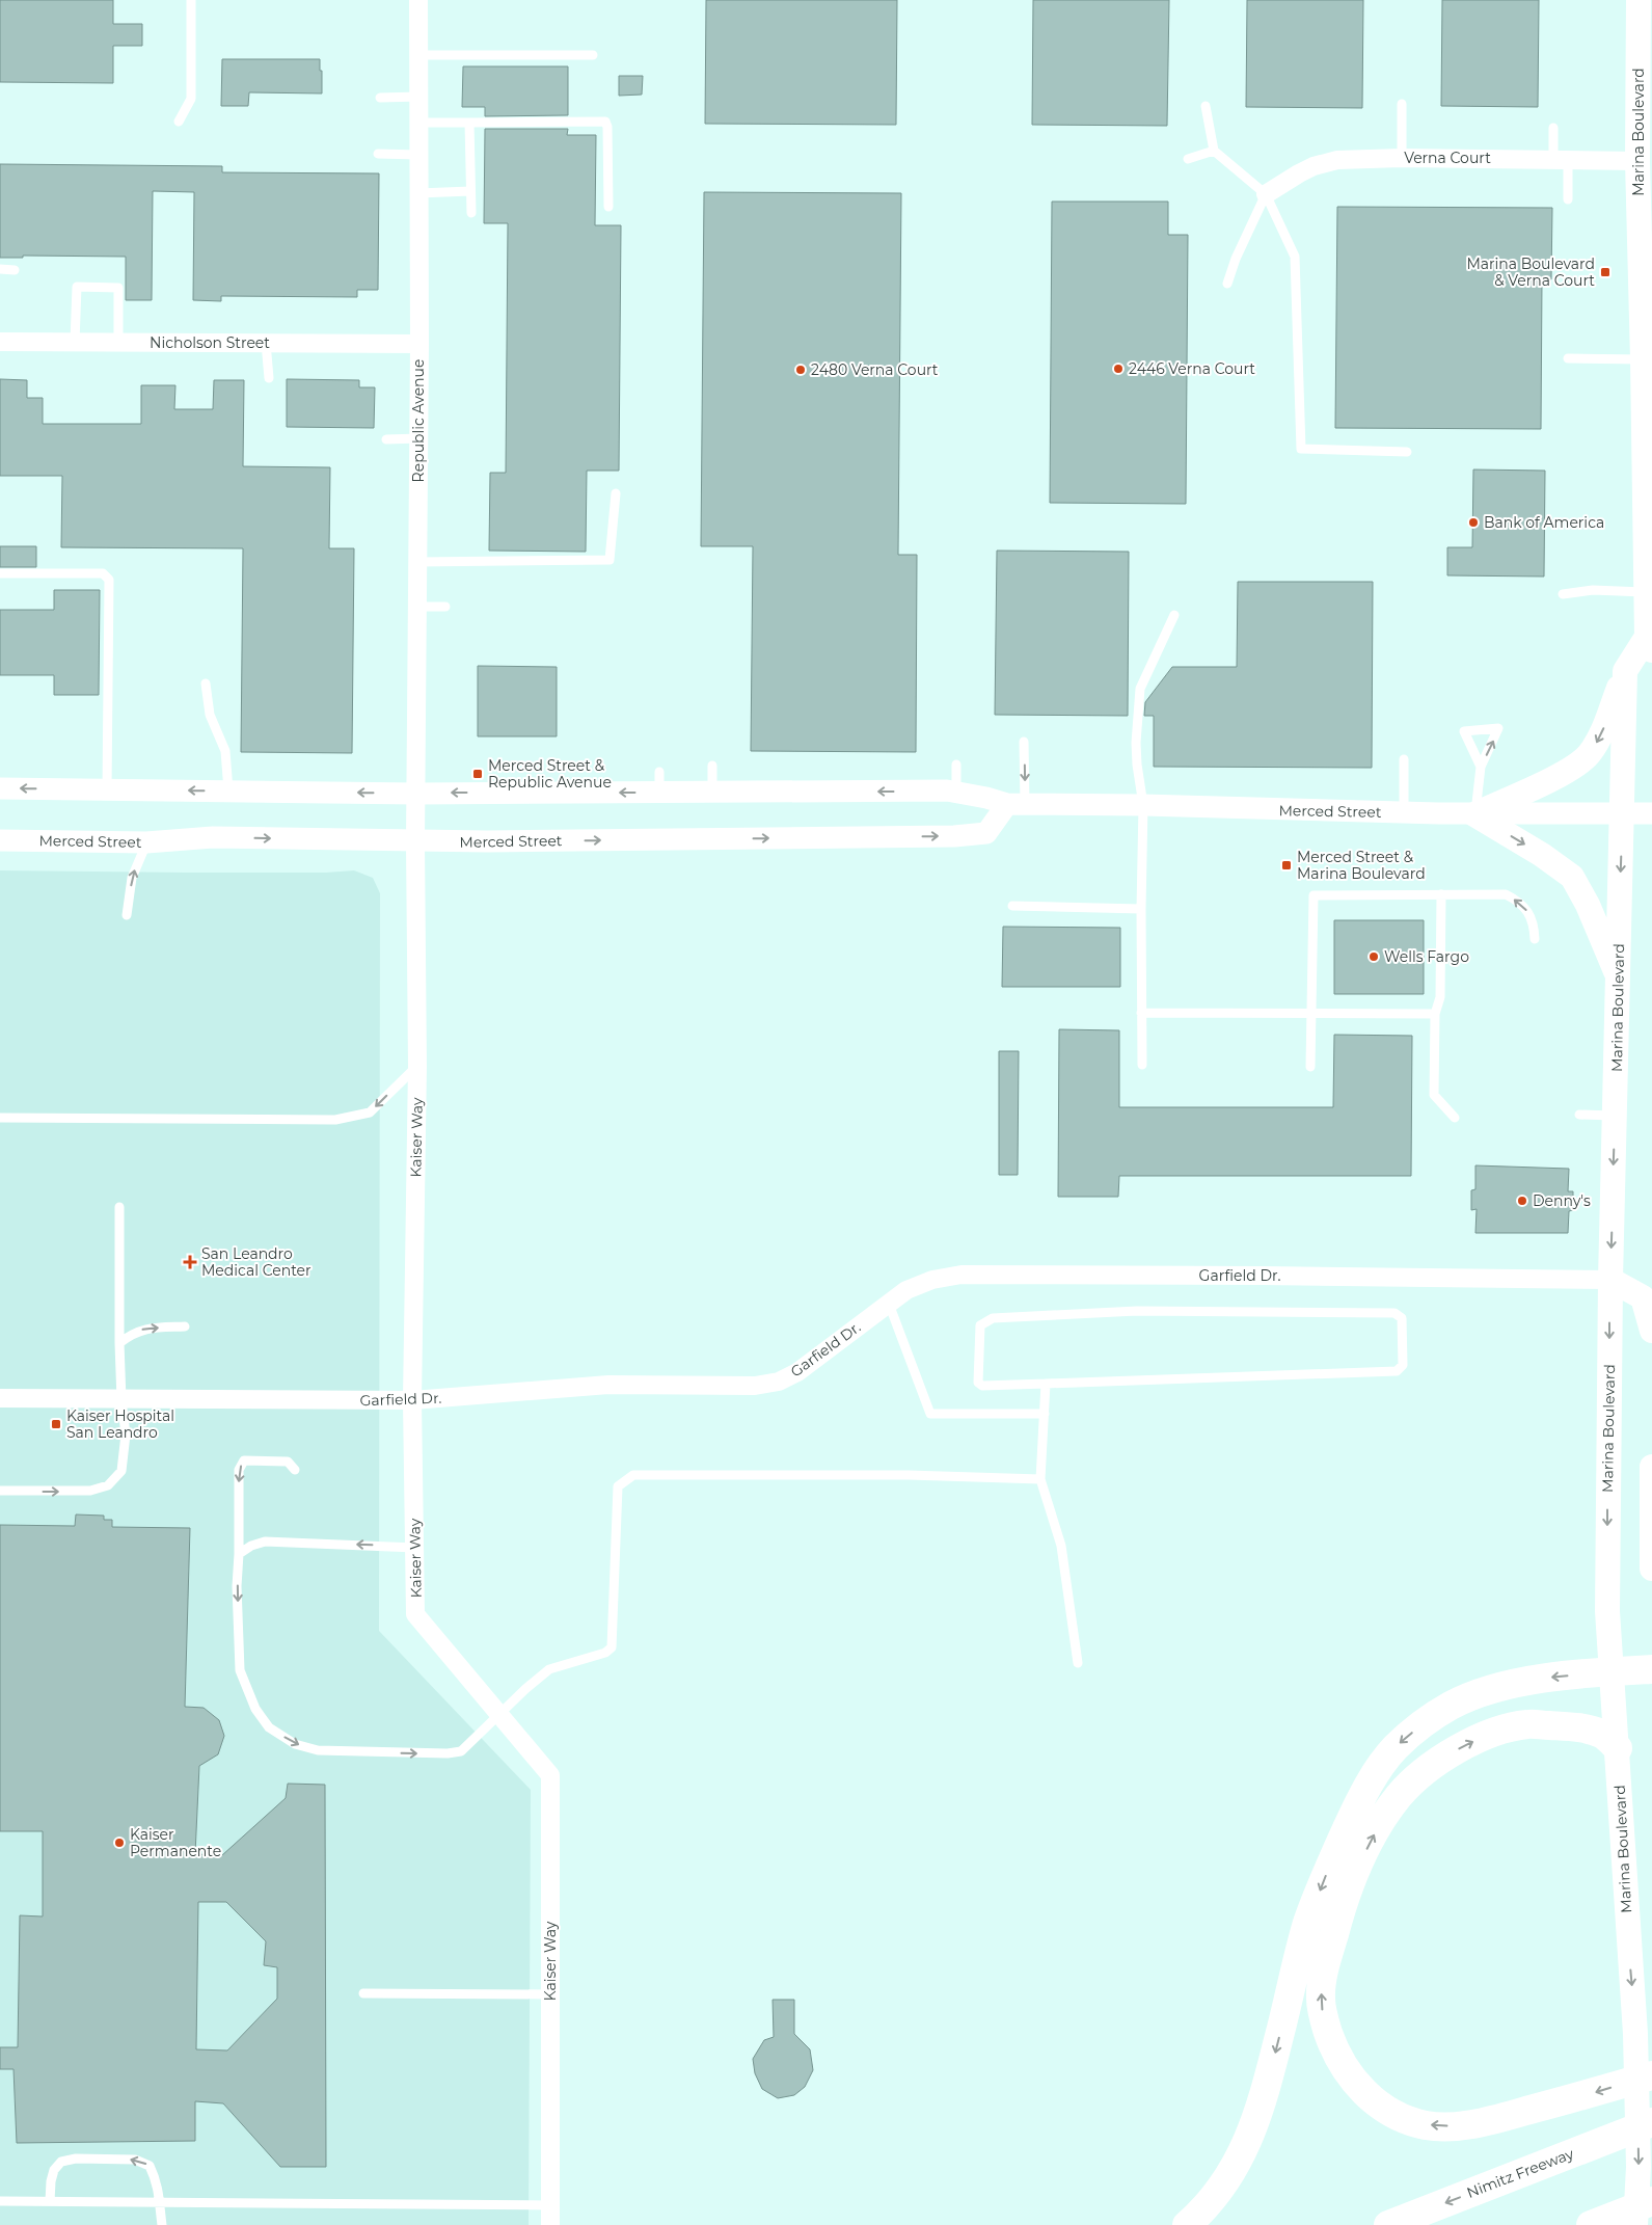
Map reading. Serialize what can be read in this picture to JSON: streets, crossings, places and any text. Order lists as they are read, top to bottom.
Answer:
{
  "streets": {
    "highway": ["Nimitz Freeway"],
    "main road": ["Marina Boulevard"],
    "street": [
      "Verna Court",
      "Nicholson Street",
      "Republic Avenue",
      "Merced Street",
      "Kaiser Way",
      "Garfield Dr."
    ]
  },
  "crossings": [
    ["Marina Boulevard", "Verna Court"],
    ["Marina Boulevard", "Merced Street"],
    ["Marina Boulevard", "Garfield Dr."],
    ["Nicholson Street", "Republic Avenue"],
    ["Republic Avenue", "Merced Street"],
    ["Republic Avenue", "Kaiser Way"],
    ["Merced Street", "Kaiser Way"],
    ["Kaiser Way", "Garfield Dr."]
  ],
  "one_way": ["Marina Boulevard", "Nimitz Freeway"],
  "places": {
    "transit": [
      "Marina Boulevard & Verna Court",
      "Merced Street & Republic Avenue",
      "Merced Street & Marina Boulevard",
      "Kaiser Hospital San Leandro"
    ],
    "other": [
      "2446 Verna Court",
      "2480 Verna Court",
      "Bank of America",
      "Wells Fargo",
      "Denny's",
      "Kaiser Permanente"
    ],
    "health": ["San Leandro Medical Center"]
  }
}
